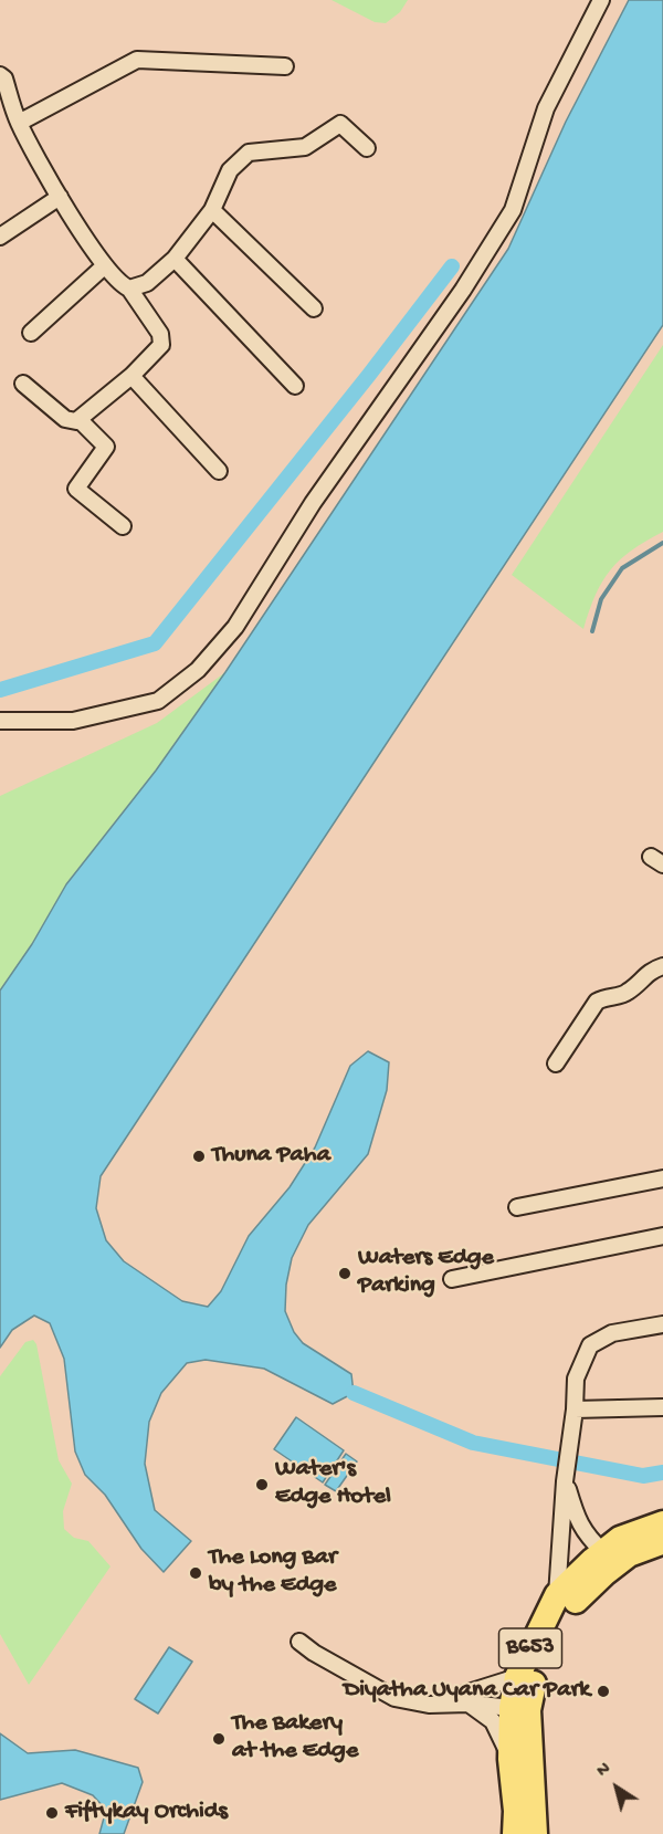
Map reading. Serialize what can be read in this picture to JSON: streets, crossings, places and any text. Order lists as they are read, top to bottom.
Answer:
{
  "streets": {
    "main road": ["B653"]
  },
  "places": [
    "Thuna Paha",
    "Waters Edge Parking",
    "Water's Edge Hotel",
    "The Long Bar by the Edge",
    "Diyatha Uyana Car Park",
    "The Bakery at the Edge",
    "Fiftykay Orchids"
  ],
  "north": "top left"
}
